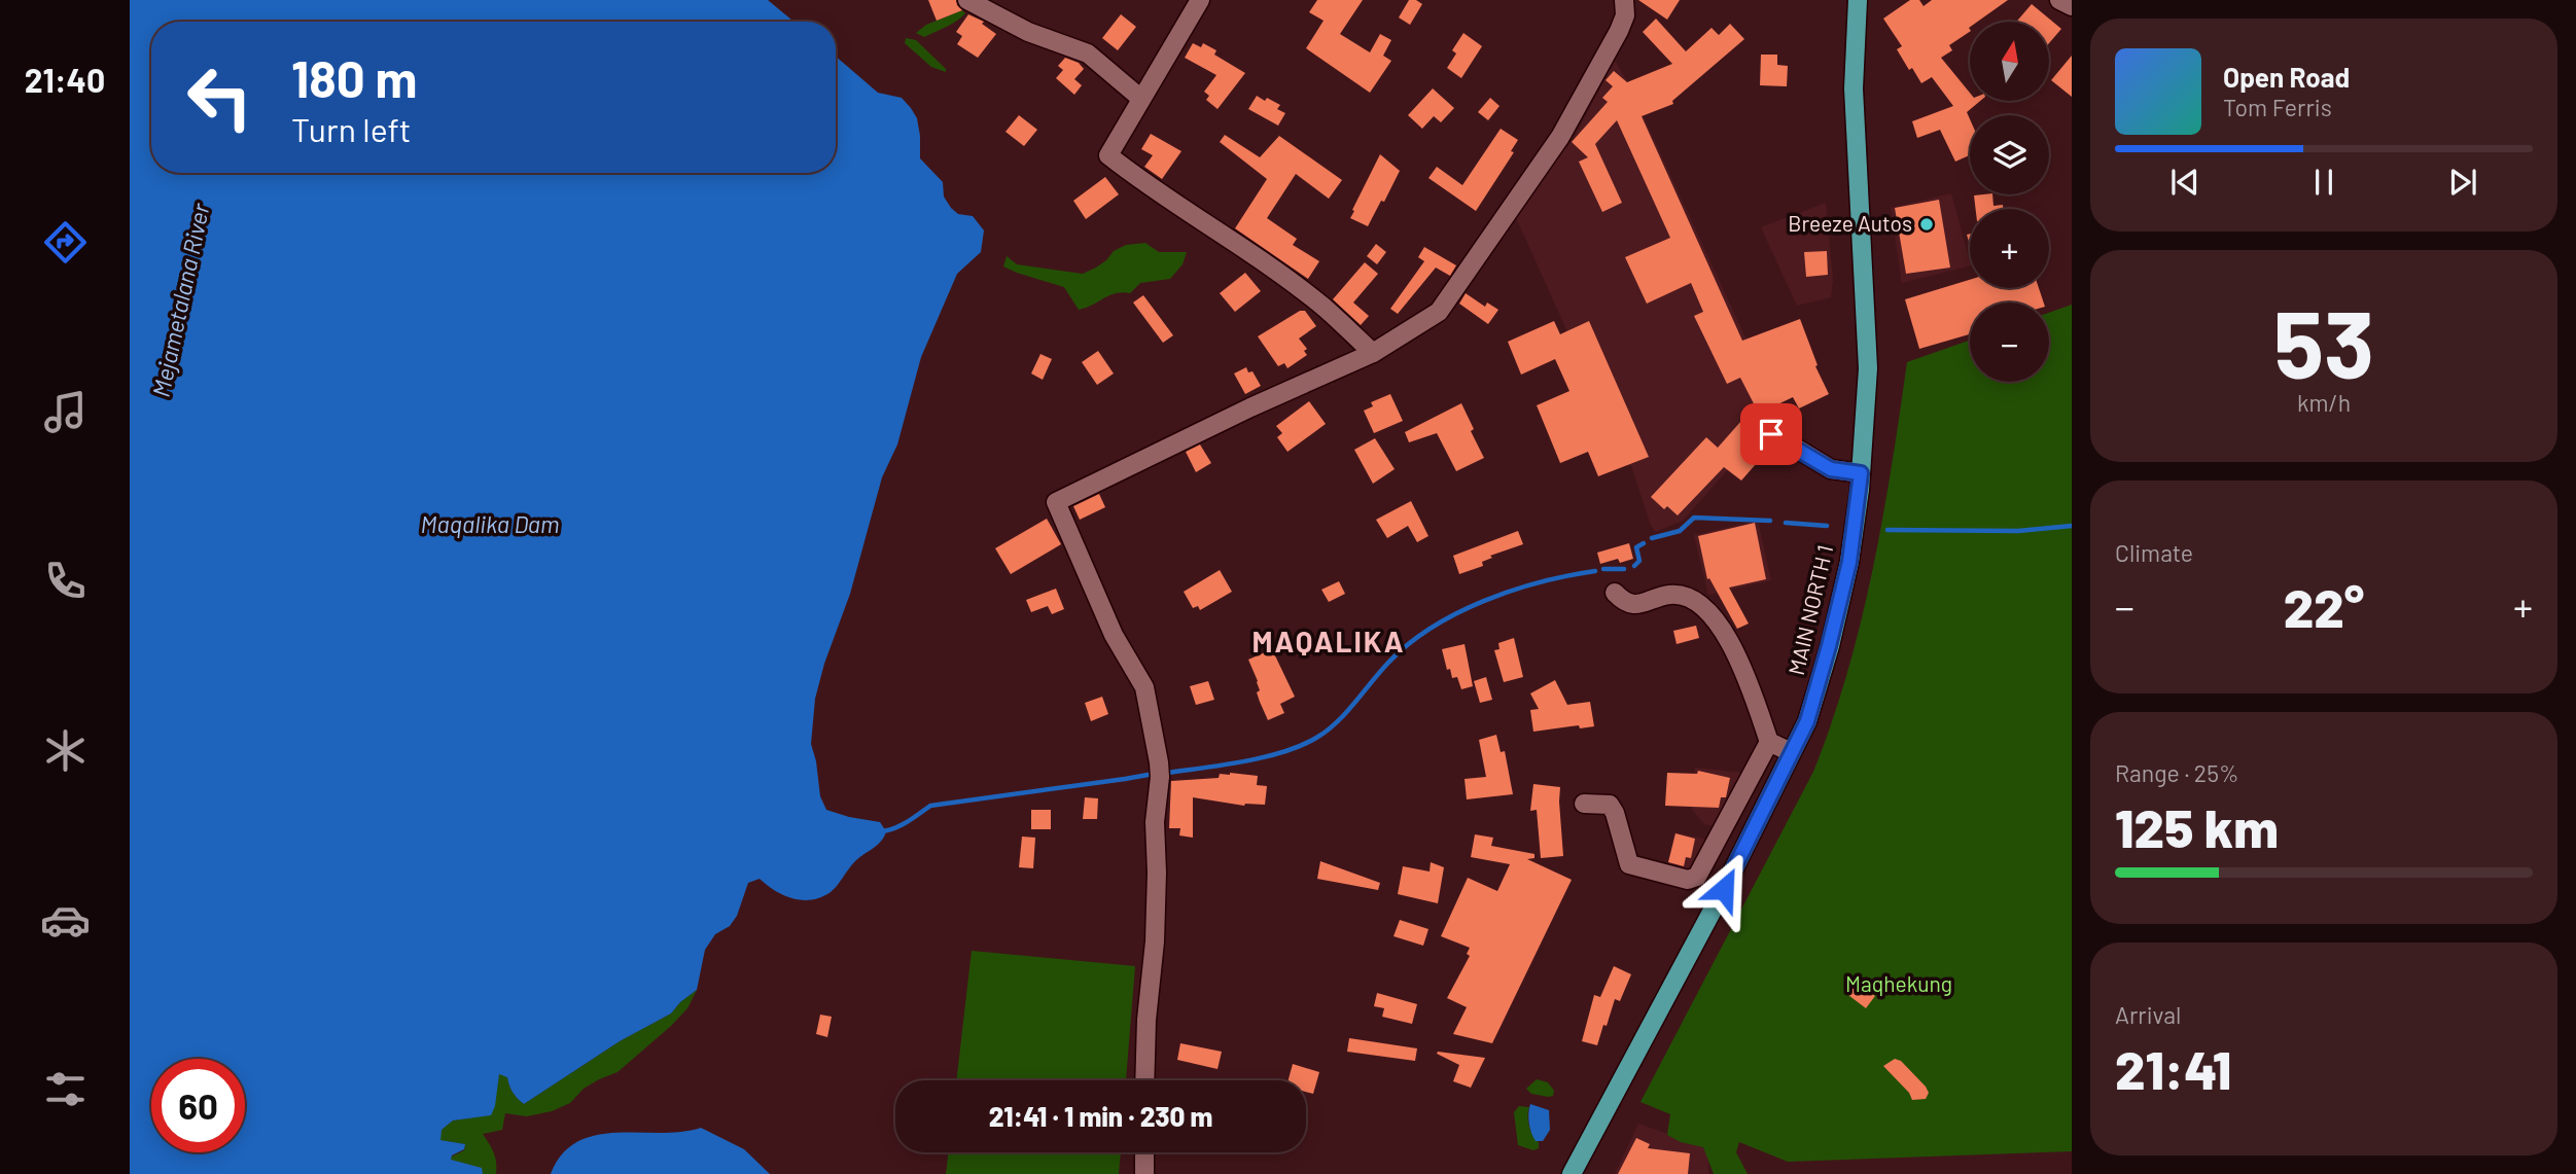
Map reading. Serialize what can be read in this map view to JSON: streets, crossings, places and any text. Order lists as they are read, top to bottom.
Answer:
{
  "streets": {
    "main road": ["MAIN NORTH 1"]
  },
  "districts": ["MAQALIKA"],
  "water": ["Mejametalana River", "Maqalika Dam"],
  "parks": ["Maqhekung"],
  "places": ["Breeze Autos"],
  "north": "top",
  "page": {
    "tabs": "21:40",
    "map_buttons": ["+", "−"],
    "turn": ["180 m", "Turn left"],
    "song": ["Open Road", "Tom Ferris"],
    "tile": [
      ["53", "km/h"],
      "Climate",
      ["Range · 25%", "125 km"],
      ["Arrival", "21:41"]
    ],
    "heat": ["−", "22°", "+"],
    "limit": "60",
    "trip": "21:41 · 1 min · 230 m"
  }
}
